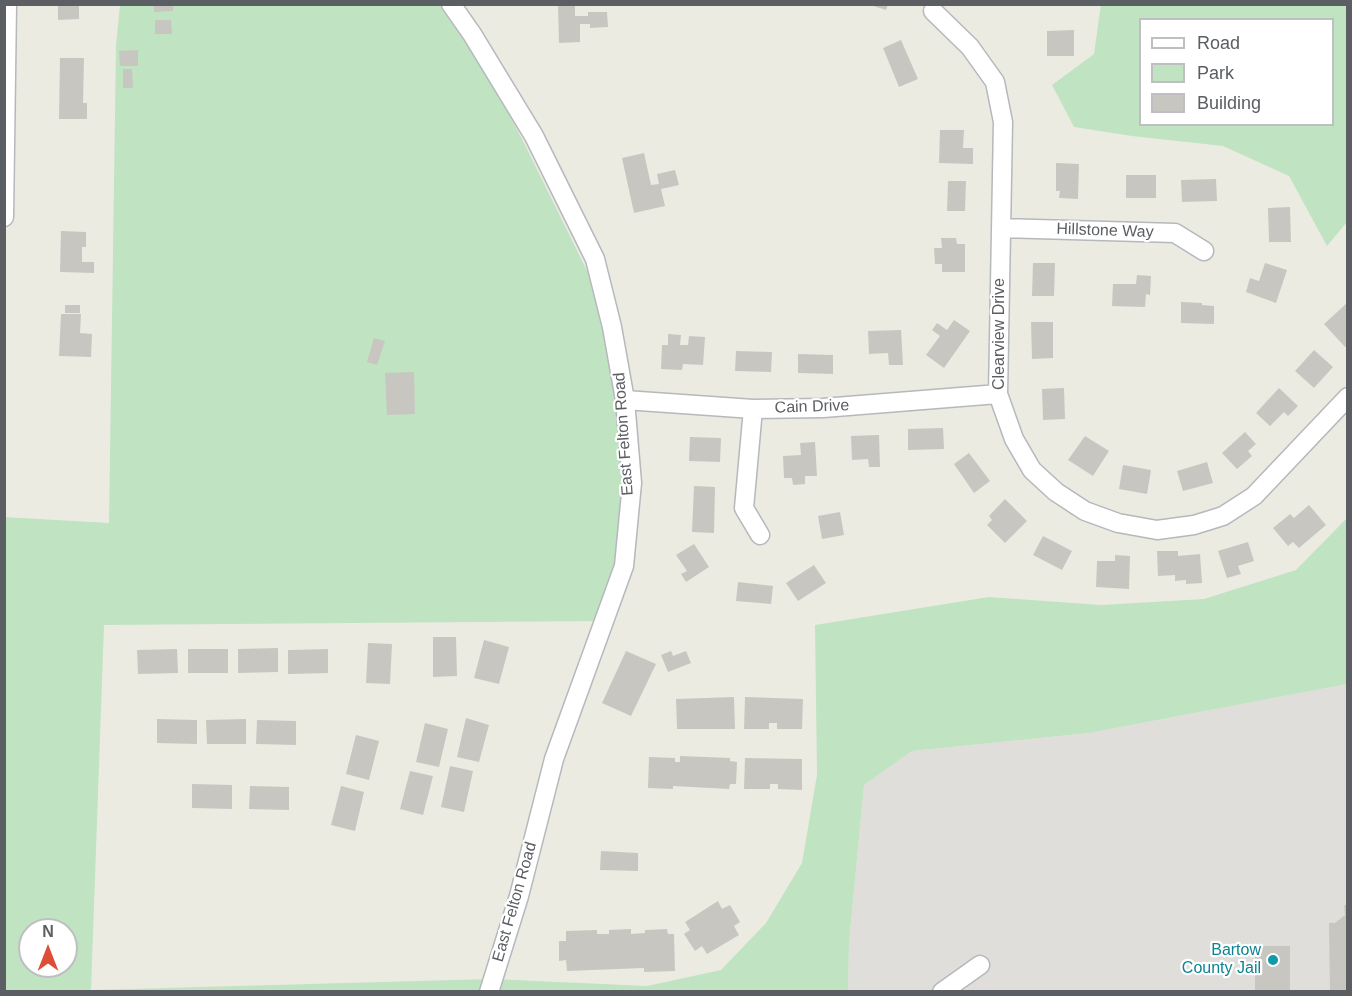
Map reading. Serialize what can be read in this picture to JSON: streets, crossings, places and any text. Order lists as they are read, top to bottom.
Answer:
{
  "streets": {
    "street": [
      "Hillstone Way",
      "Clearview Drive",
      "Cain Drive",
      "East Felton Road"
    ]
  },
  "crossings": [
    ["Hillstone Way", "Clearview Drive"],
    ["Clearview Drive", "Cain Drive"],
    ["Cain Drive", "East Felton Road"]
  ],
  "places": ["Bartow County Jail"],
  "legend": ["Road", "Park", "Building"],
  "north": "top"
}
